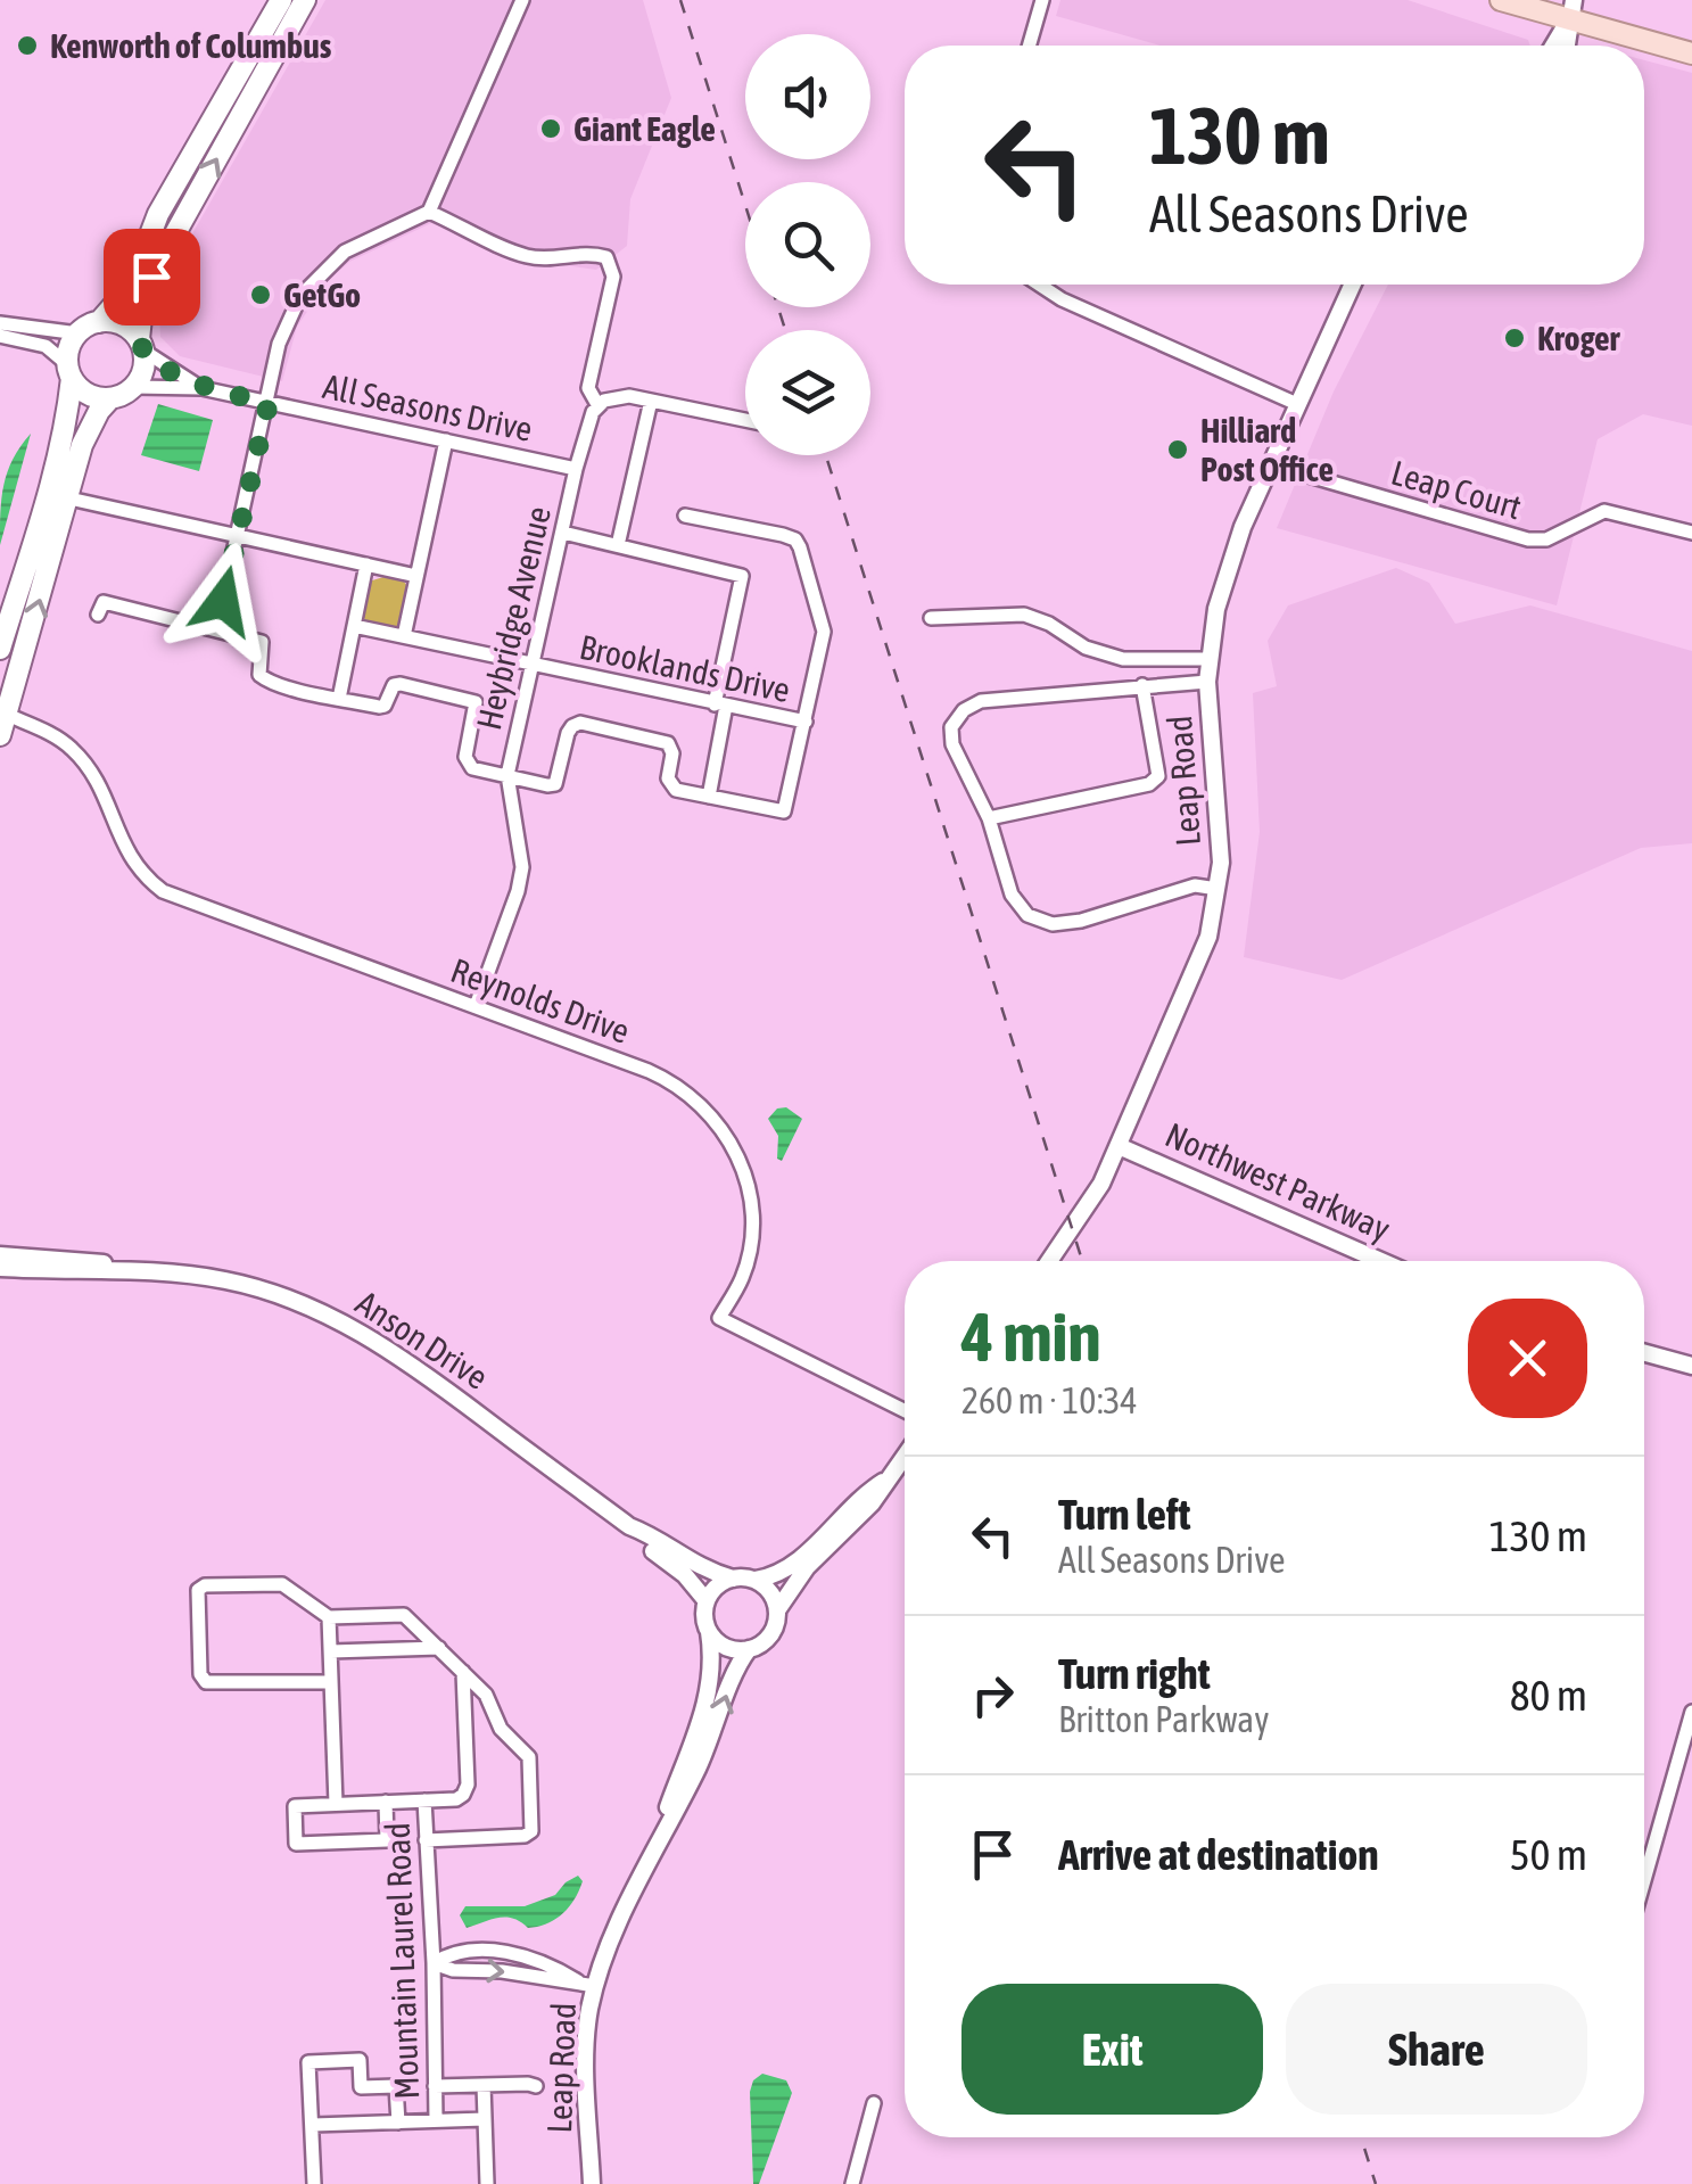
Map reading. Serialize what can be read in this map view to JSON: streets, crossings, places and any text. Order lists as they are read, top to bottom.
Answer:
{
  "streets": {
    "street": [
      "All Seasons Drive",
      "Leap Court",
      "Heybridge Avenue",
      "Brooklands Drive",
      "Leap Road",
      "Reynolds Drive",
      "Northwest Parkway",
      "Anson Drive",
      "Mountain Laurel Road"
    ]
  },
  "crossings": [
    ["All Seasons Drive", "Heybridge Avenue"],
    ["Leap Court", "Leap Road"],
    ["Heybridge Avenue", "Brooklands Drive"],
    ["Heybridge Avenue", "Reynolds Drive"],
    ["Leap Road", "Northwest Parkway"],
    ["Leap Road", "Anson Drive"]
  ],
  "places": [
    "Kenworth of Columbus",
    "Giant Eagle",
    "GetGo",
    "Kroger",
    "Hilliard Post Office"
  ],
  "page": {
    "turn": ["130 m", "All Seasons Drive"],
    "heading": ["4 min", "260 m · 10:34"],
    "list": [
      {
        "name": "Turn left",
        "note": "All Seasons Drive",
        "value": "130 m"
      },
      {
        "name": "Turn right",
        "note": "Britton Parkway",
        "value": "80 m"
      },
      {
        "name": "Arrive at destination",
        "value": "50 m"
      }
    ],
    "buttons": ["Exit", "Share"]
  }
}
